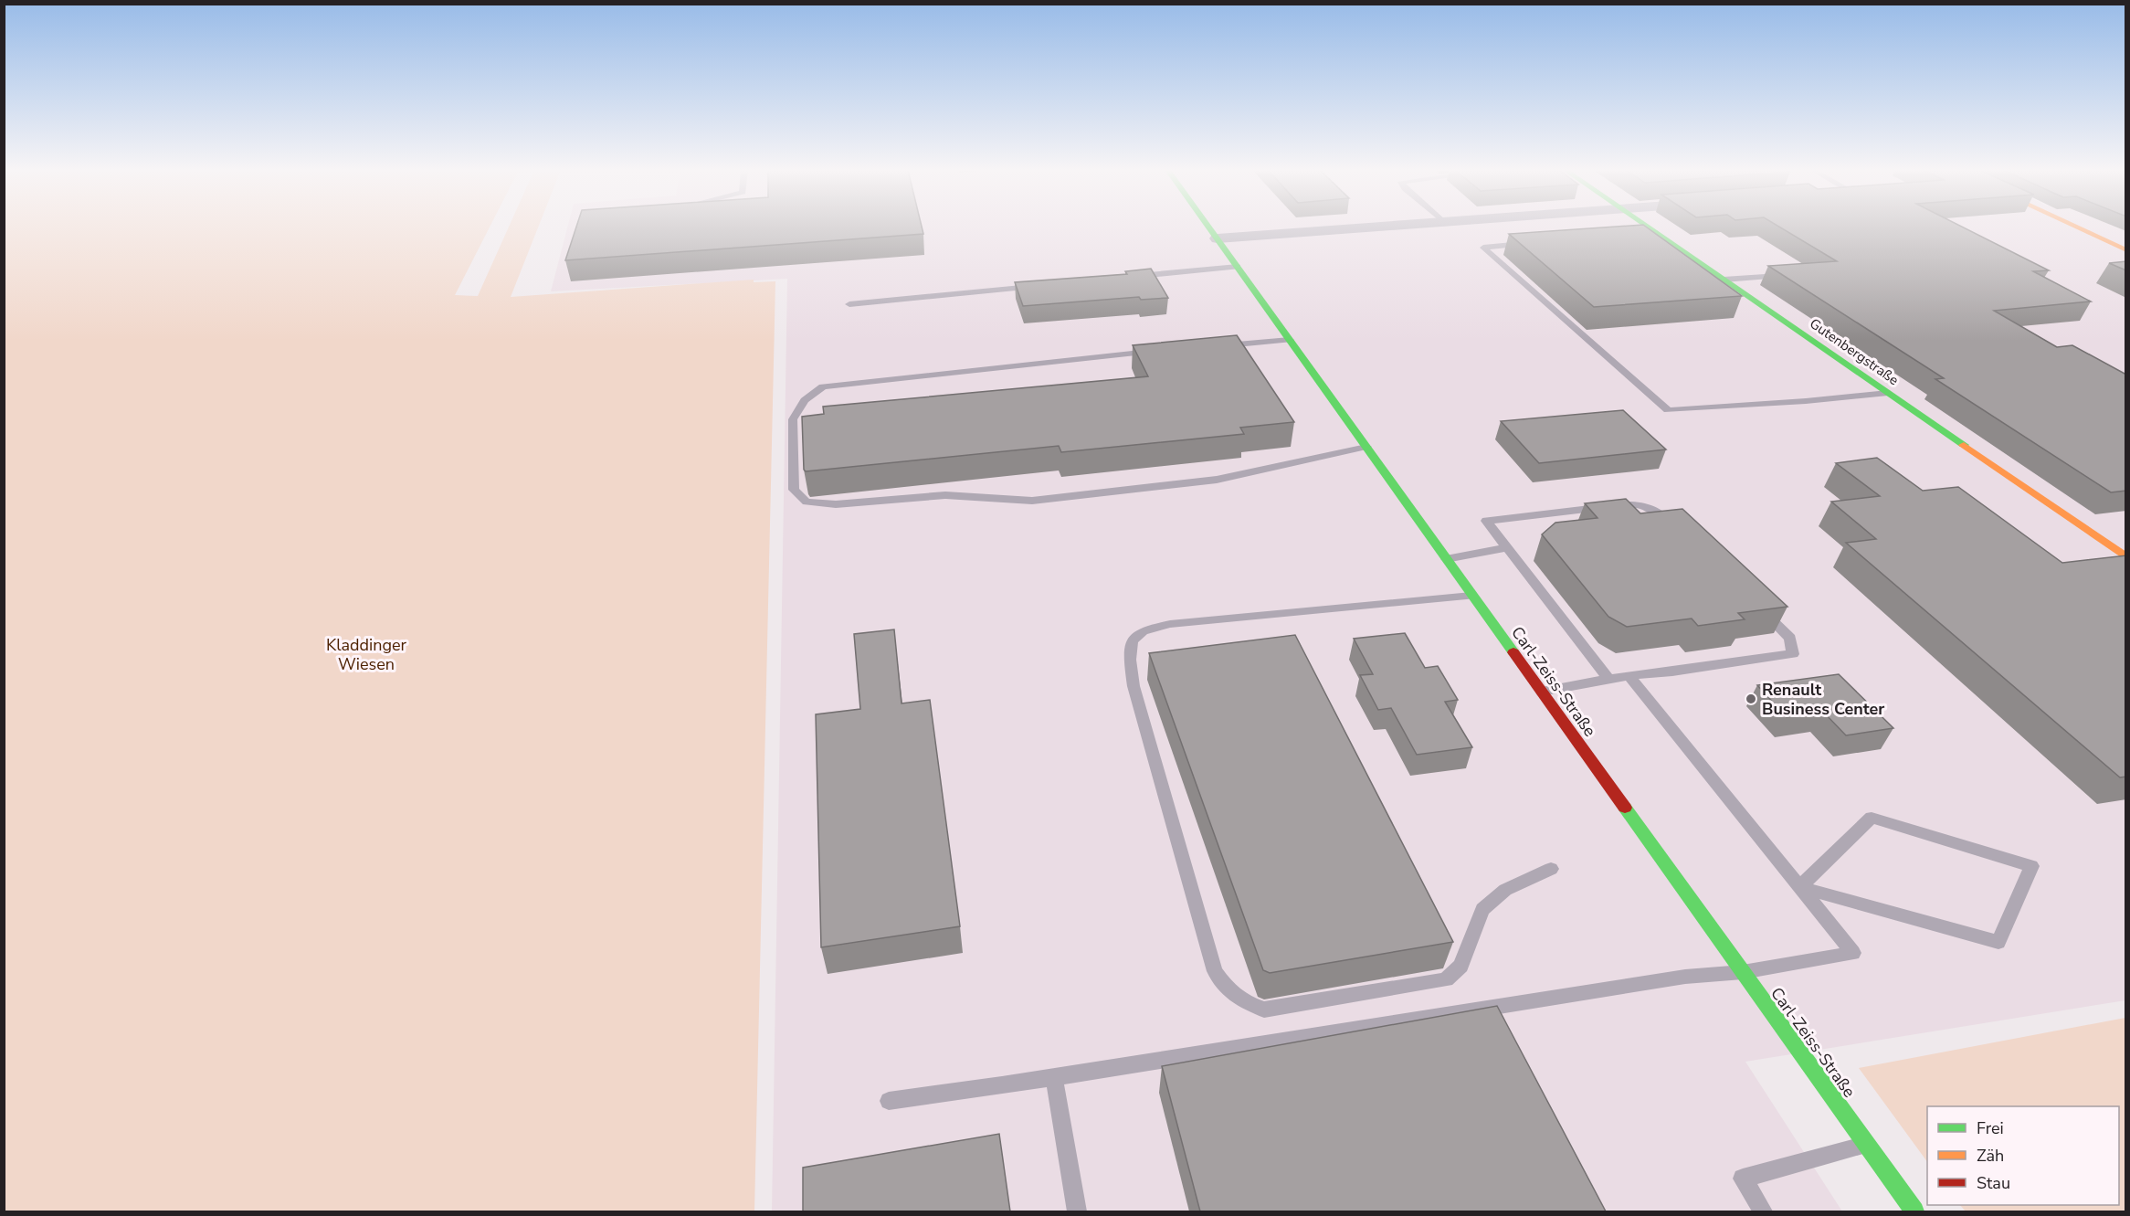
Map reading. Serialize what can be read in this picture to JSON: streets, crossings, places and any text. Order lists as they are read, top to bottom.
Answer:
{
  "streets": {
    "main road": ["Gutenbergstraße", "Carl-Zeiss-Straße"]
  },
  "parks": ["Kladdinger Wiesen"],
  "places": ["Renault Business Center"],
  "legend": ["Frei", "Zäh", "Stau"]
}
